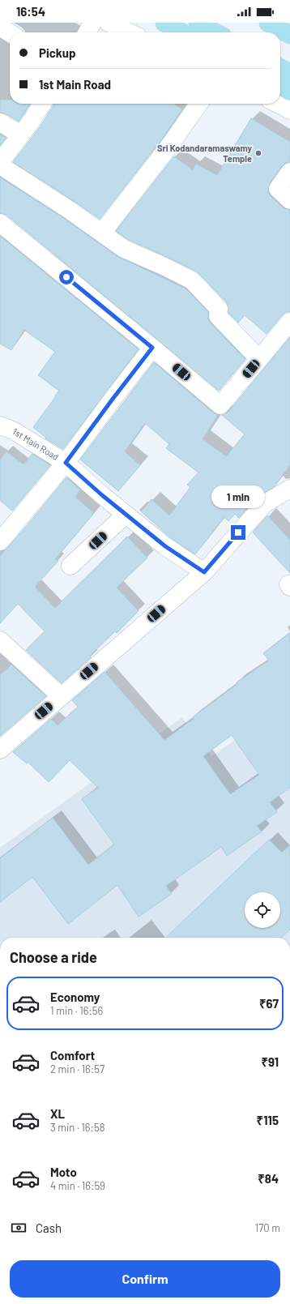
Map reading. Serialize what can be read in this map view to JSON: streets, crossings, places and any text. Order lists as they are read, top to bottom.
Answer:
{
  "streets": {
    "street": ["1st Main Road"]
  },
  "places": ["Sri Kodandaramaswamy Temple"],
  "page": {
    "status": "16:54",
    "banner": ["Pickup", "1st Main Road"],
    "bubble": "1 min",
    "heading": "Choose a ride",
    "list": [
      {
        "name": "Economy",
        "note": "1 min · 16:56",
        "value": "₹67"
      },
      {
        "name": "Comfort",
        "note": "2 min · 16:57",
        "value": "₹91"
      },
      {
        "name": "XL",
        "note": "3 min · 16:58",
        "value": "₹115"
      },
      {
        "name": "Moto",
        "note": "4 min · 16:59",
        "value": "₹84"
      }
    ],
    "pay": ["Cash", "170 m"],
    "buttons": "Confirm"
  }
}
